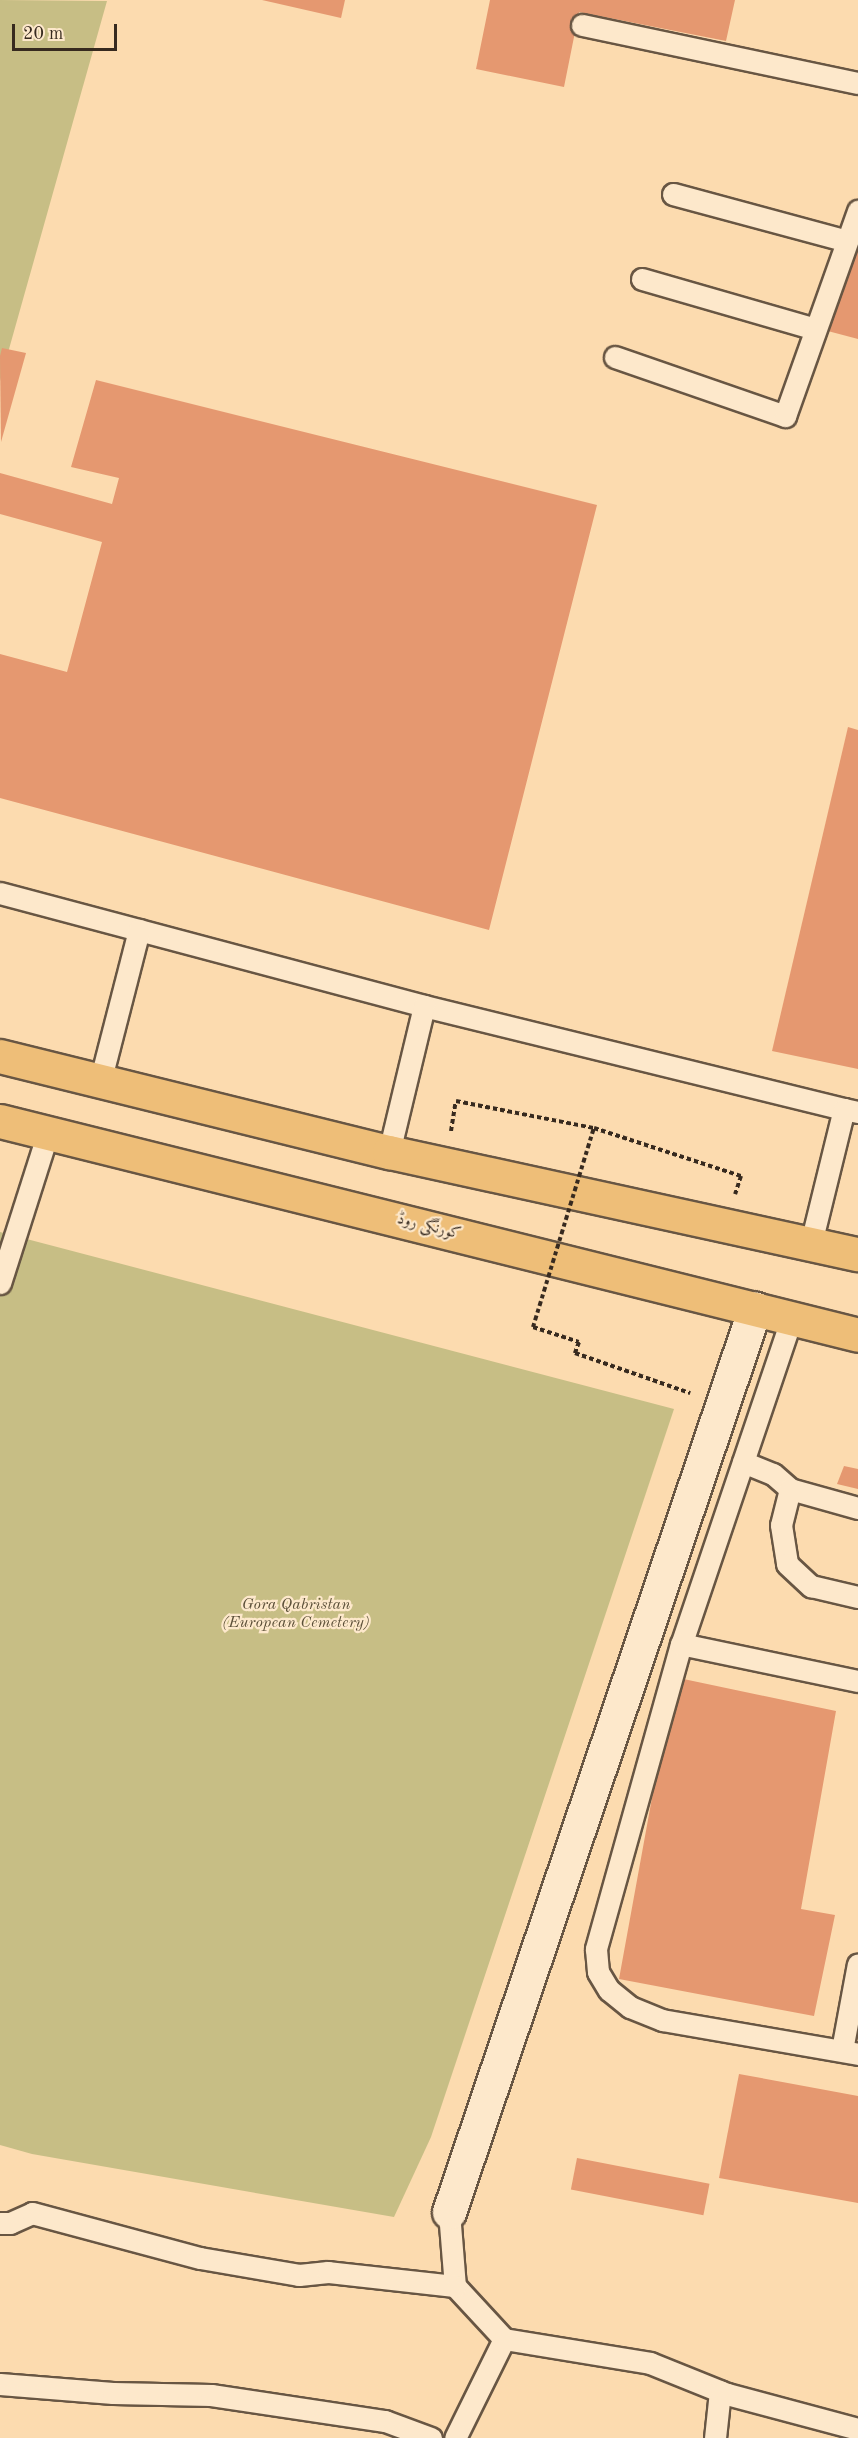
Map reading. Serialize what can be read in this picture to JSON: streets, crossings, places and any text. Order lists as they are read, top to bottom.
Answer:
{
  "streets": {
    "main road": ["کورنگی روڈ"]
  },
  "parks": ["Gora Qabristan (European Cemetery)"],
  "scale_bar": "20 m"
}
